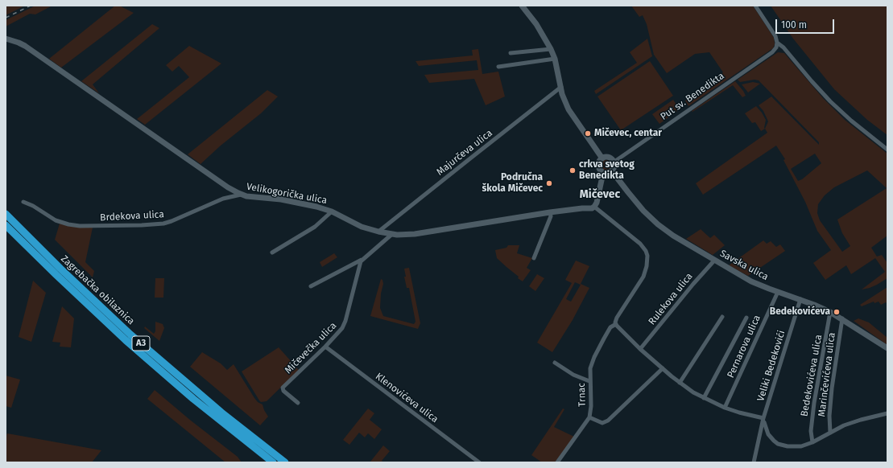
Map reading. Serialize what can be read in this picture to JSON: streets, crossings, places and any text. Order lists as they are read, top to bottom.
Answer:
{
  "streets": {
    "highway": ["Zagrebačka obilaznica", "A3"],
    "street": [
      "Put sv. Benedikta",
      "Majurčeva ulica",
      "Velikogorička ulica",
      "Brdekova ulica",
      "Savska ulica",
      "Rulekova ulica",
      "Pernarova ulica",
      "Mičevečka ulica",
      "Veliki Bedekovići",
      "Marinčevićeva ulica",
      "Bedekovićeva ulica",
      "Trnac",
      "Klenovićeva ulica"
    ]
  },
  "crossings": [
    ["Put sv. Benedikta", "Savska ulica"],
    ["Majurčeva ulica", "Velikogorička ulica"],
    ["Velikogorička ulica", "Brdekova ulica"],
    ["Savska ulica", "Rulekova ulica"],
    ["Savska ulica", "Pernarova ulica"],
    ["Savska ulica", "Veliki Bedekovići"],
    ["Savska ulica", "Marinčevićeva ulica"],
    ["Savska ulica", "Bedekovićeva ulica"],
    ["Mičevečka ulica", "Klenovićeva ulica"]
  ],
  "districts": ["Mičevec"],
  "places": [
    "Mičevec, centar",
    "crkva svetog Benedikta",
    "Područna škola Mičevec",
    "Bedekovićeva"
  ],
  "scale_bar": "100 m"
}
